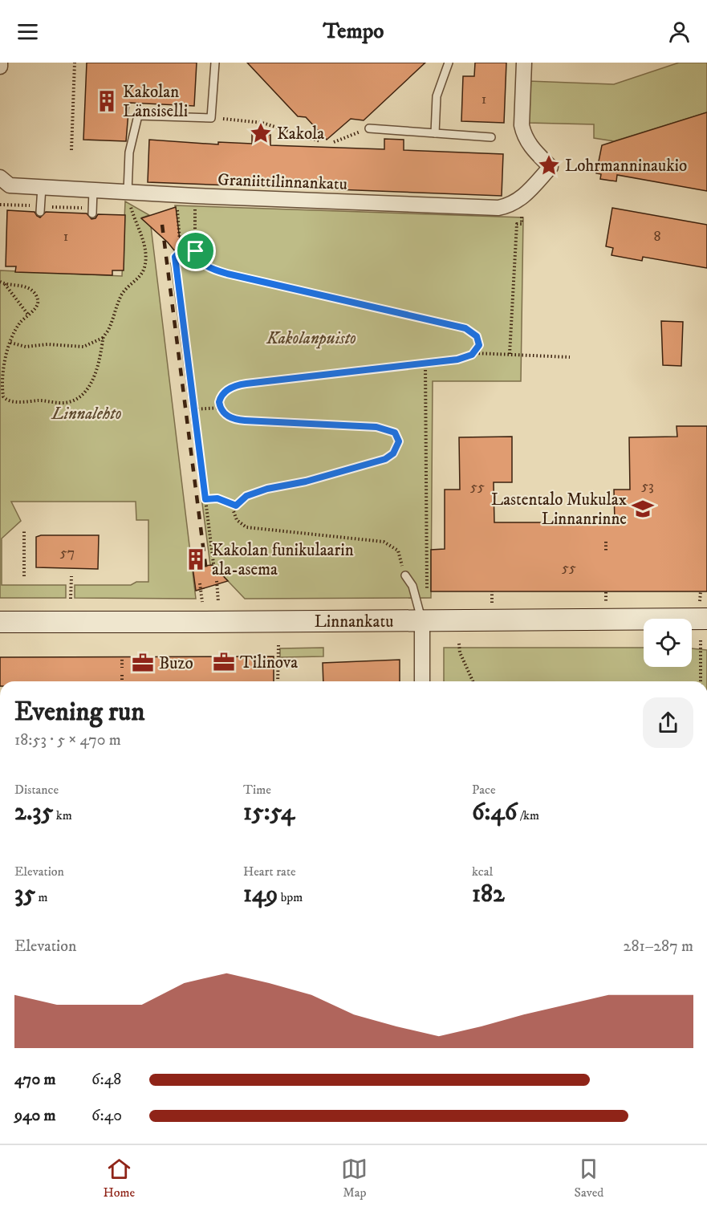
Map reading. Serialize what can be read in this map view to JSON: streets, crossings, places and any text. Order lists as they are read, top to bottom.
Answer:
{
  "streets": {
    "street": ["Graniittilinnankatu", "Linnankatu"]
  },
  "parks": ["Kakolanpuisto", "Linnalehto"],
  "places": {
    "building": ["Kakolan Länsiselli", "Kakolan funikulaarin ala-asema"],
    "place": ["Kakola", "Lohrmanninaukio"],
    "school or university": ["Lastentalo Mukulax Linnanrinne"],
    "office": ["Tilinova", "Buzo"]
  },
  "house_numbers": [
    "1",
    "1",
    "8",
    "53",
    "55",
    "57",
    "55"
  ],
  "page": {
    "header": "Tempo",
    "heading": ["Evening run", "18:53 · 5 × 470 m"],
    "stats": [
      ["Distance", "2.35 km"],
      ["Time", "15:54"],
      ["Pace", "6:46 /km"],
      ["Elevation", "35 m"],
      ["Heart rate", "149 bpm"],
      ["kcal", "182"]
    ],
    "chart": ["Elevation", "281–287 m"],
    "list": [
      {
        "name": "470 m",
        "note": "6:48"
      },
      {
        "name": "940 m",
        "note": "6:40"
      }
    ],
    "tabs": ["Home", "Map", "Saved"]
  }
}
